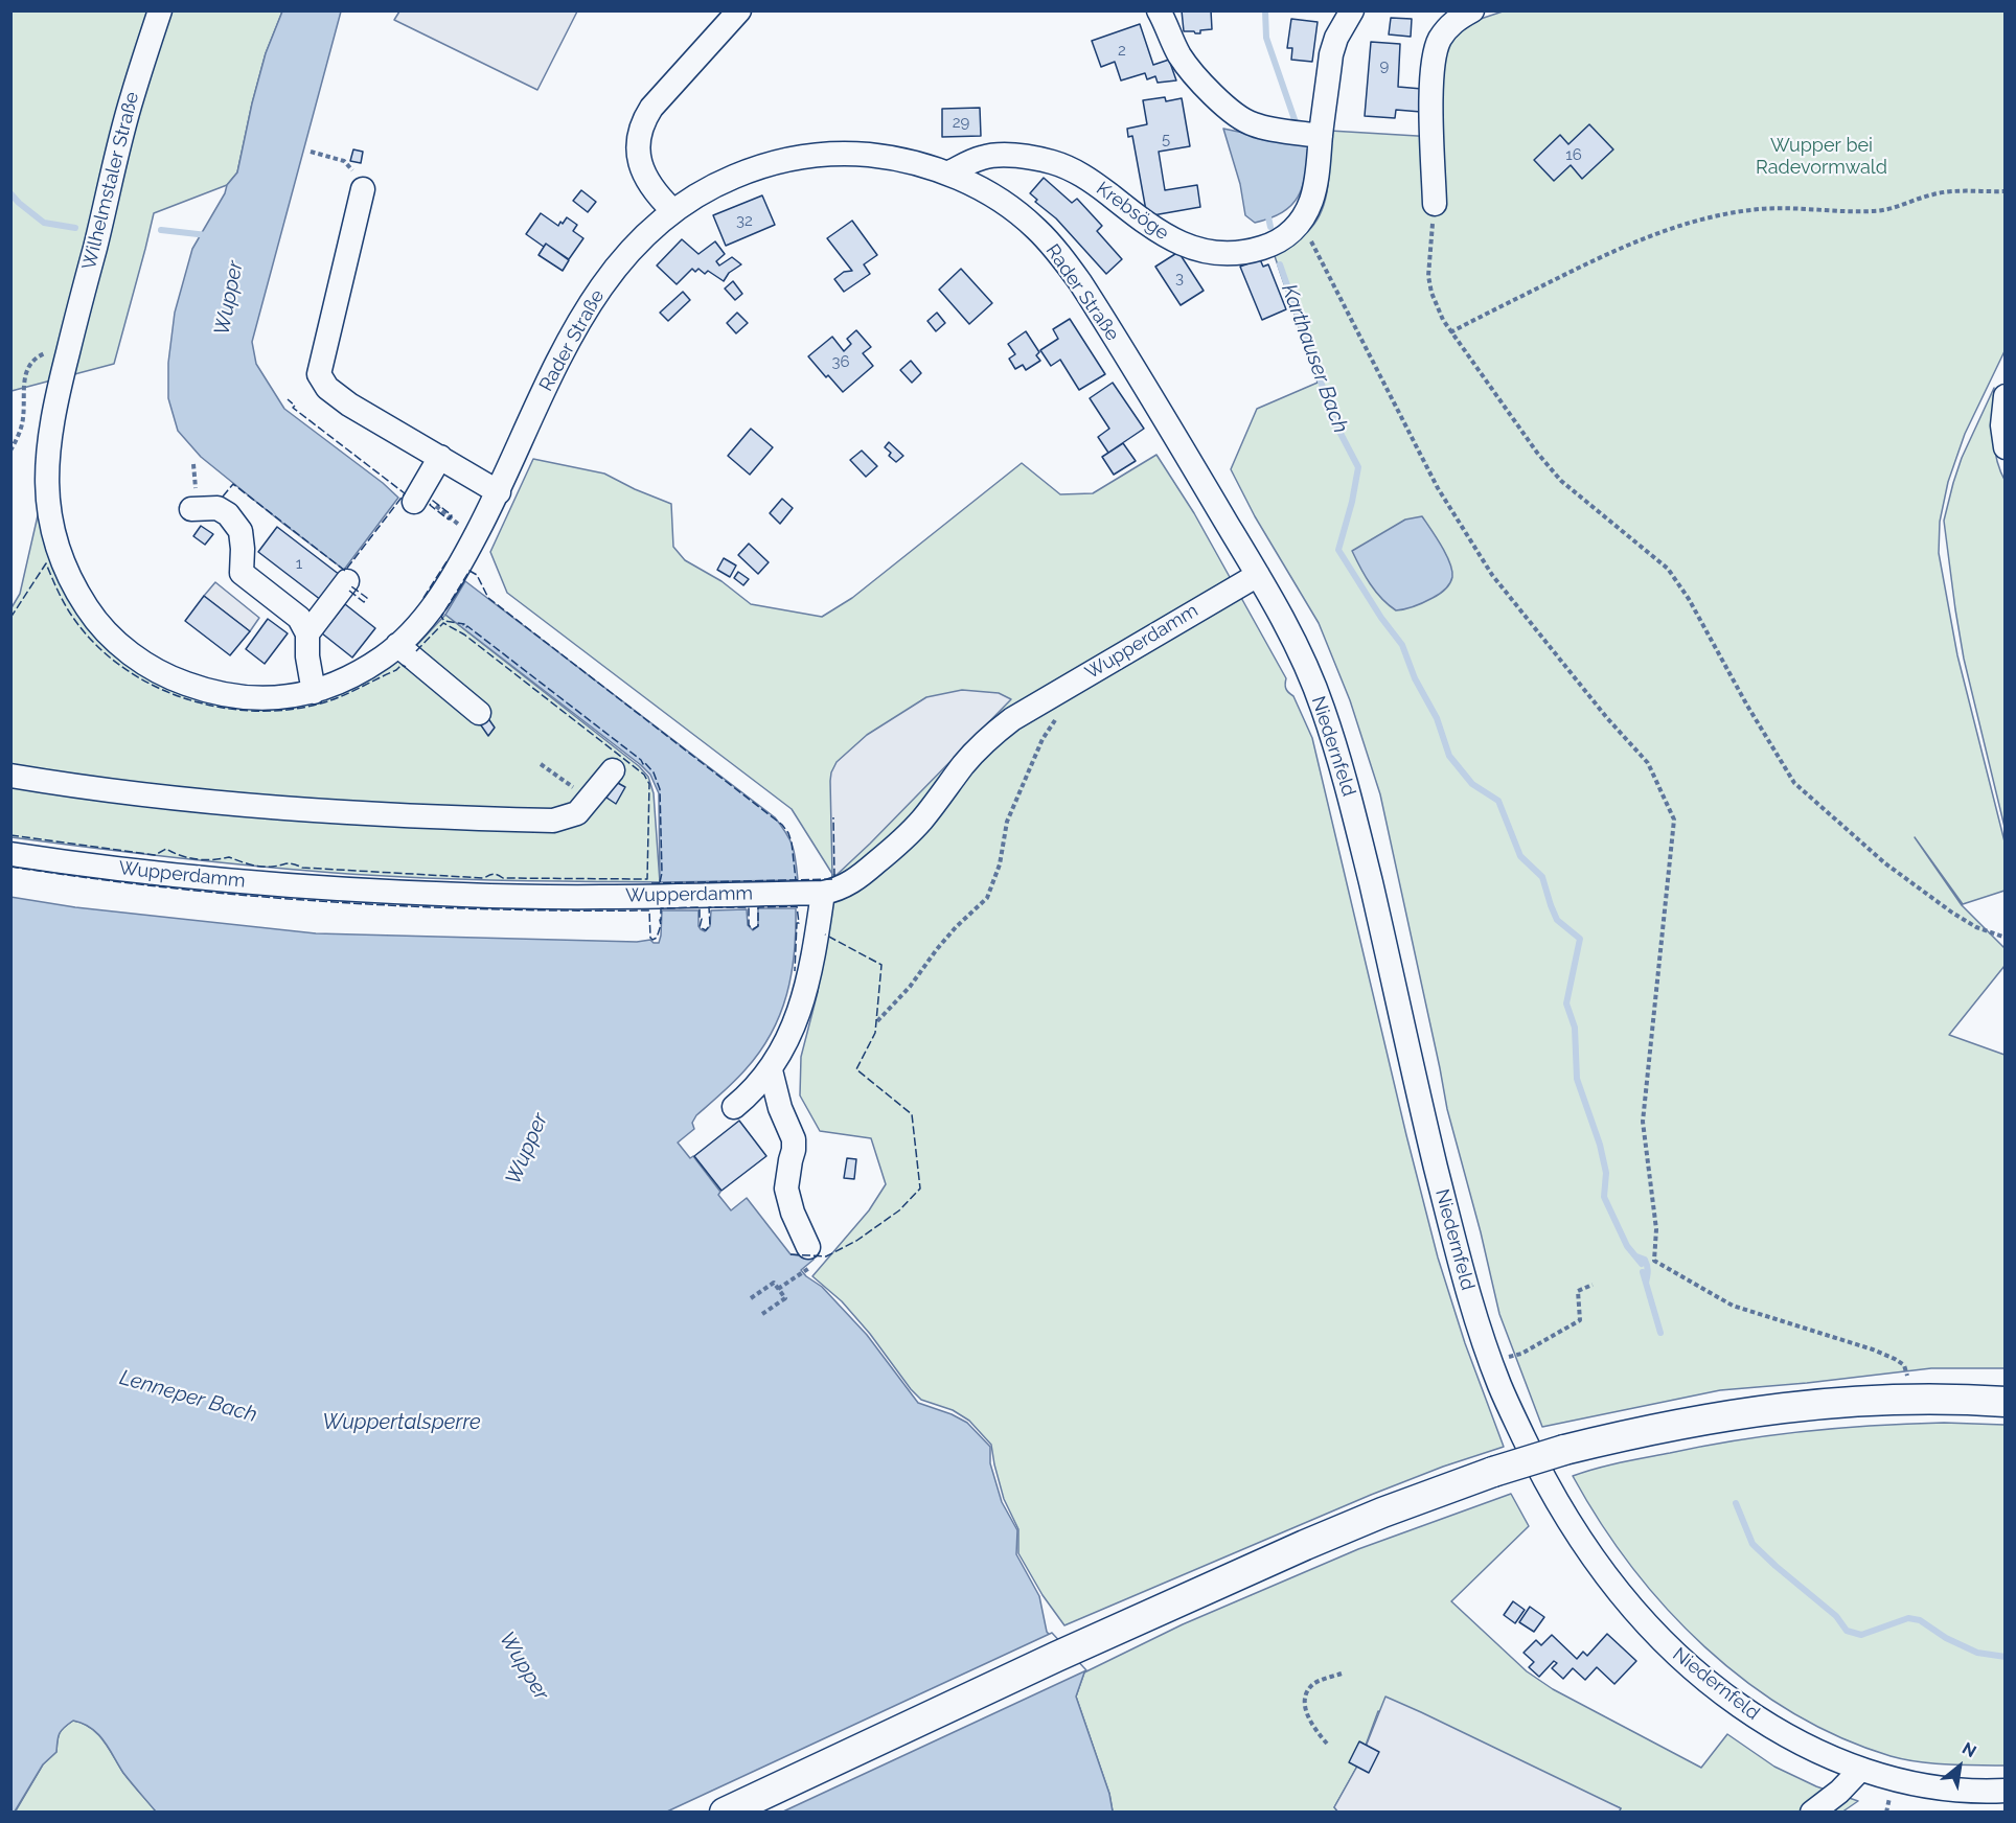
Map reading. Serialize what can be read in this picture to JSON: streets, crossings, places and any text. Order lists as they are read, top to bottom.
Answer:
{
  "streets": {
    "street": [
      "Wilhelmstaler Straße",
      "Krebsöge",
      "Rader Straße",
      "Wupperdamm",
      "Niedernfeld"
    ]
  },
  "crossings": [
    ["Wilhelmstaler Straße", "Rader Straße"],
    ["Krebsöge", "Rader Straße"],
    ["Rader Straße", "Wupperdamm"],
    ["Rader Straße", "Niedernfeld"],
    ["Wupperdamm", "Niedernfeld"]
  ],
  "water": [
    "Wupper",
    "Karthauser Bach",
    "Lenneper Bach",
    "Wuppertalsperre"
  ],
  "parks": ["Wupper bei Radevormwald"],
  "house_numbers": [
    "2",
    "9",
    "29",
    "5",
    "16",
    "32",
    "3",
    "36",
    "1"
  ],
  "north": "top right"
}
